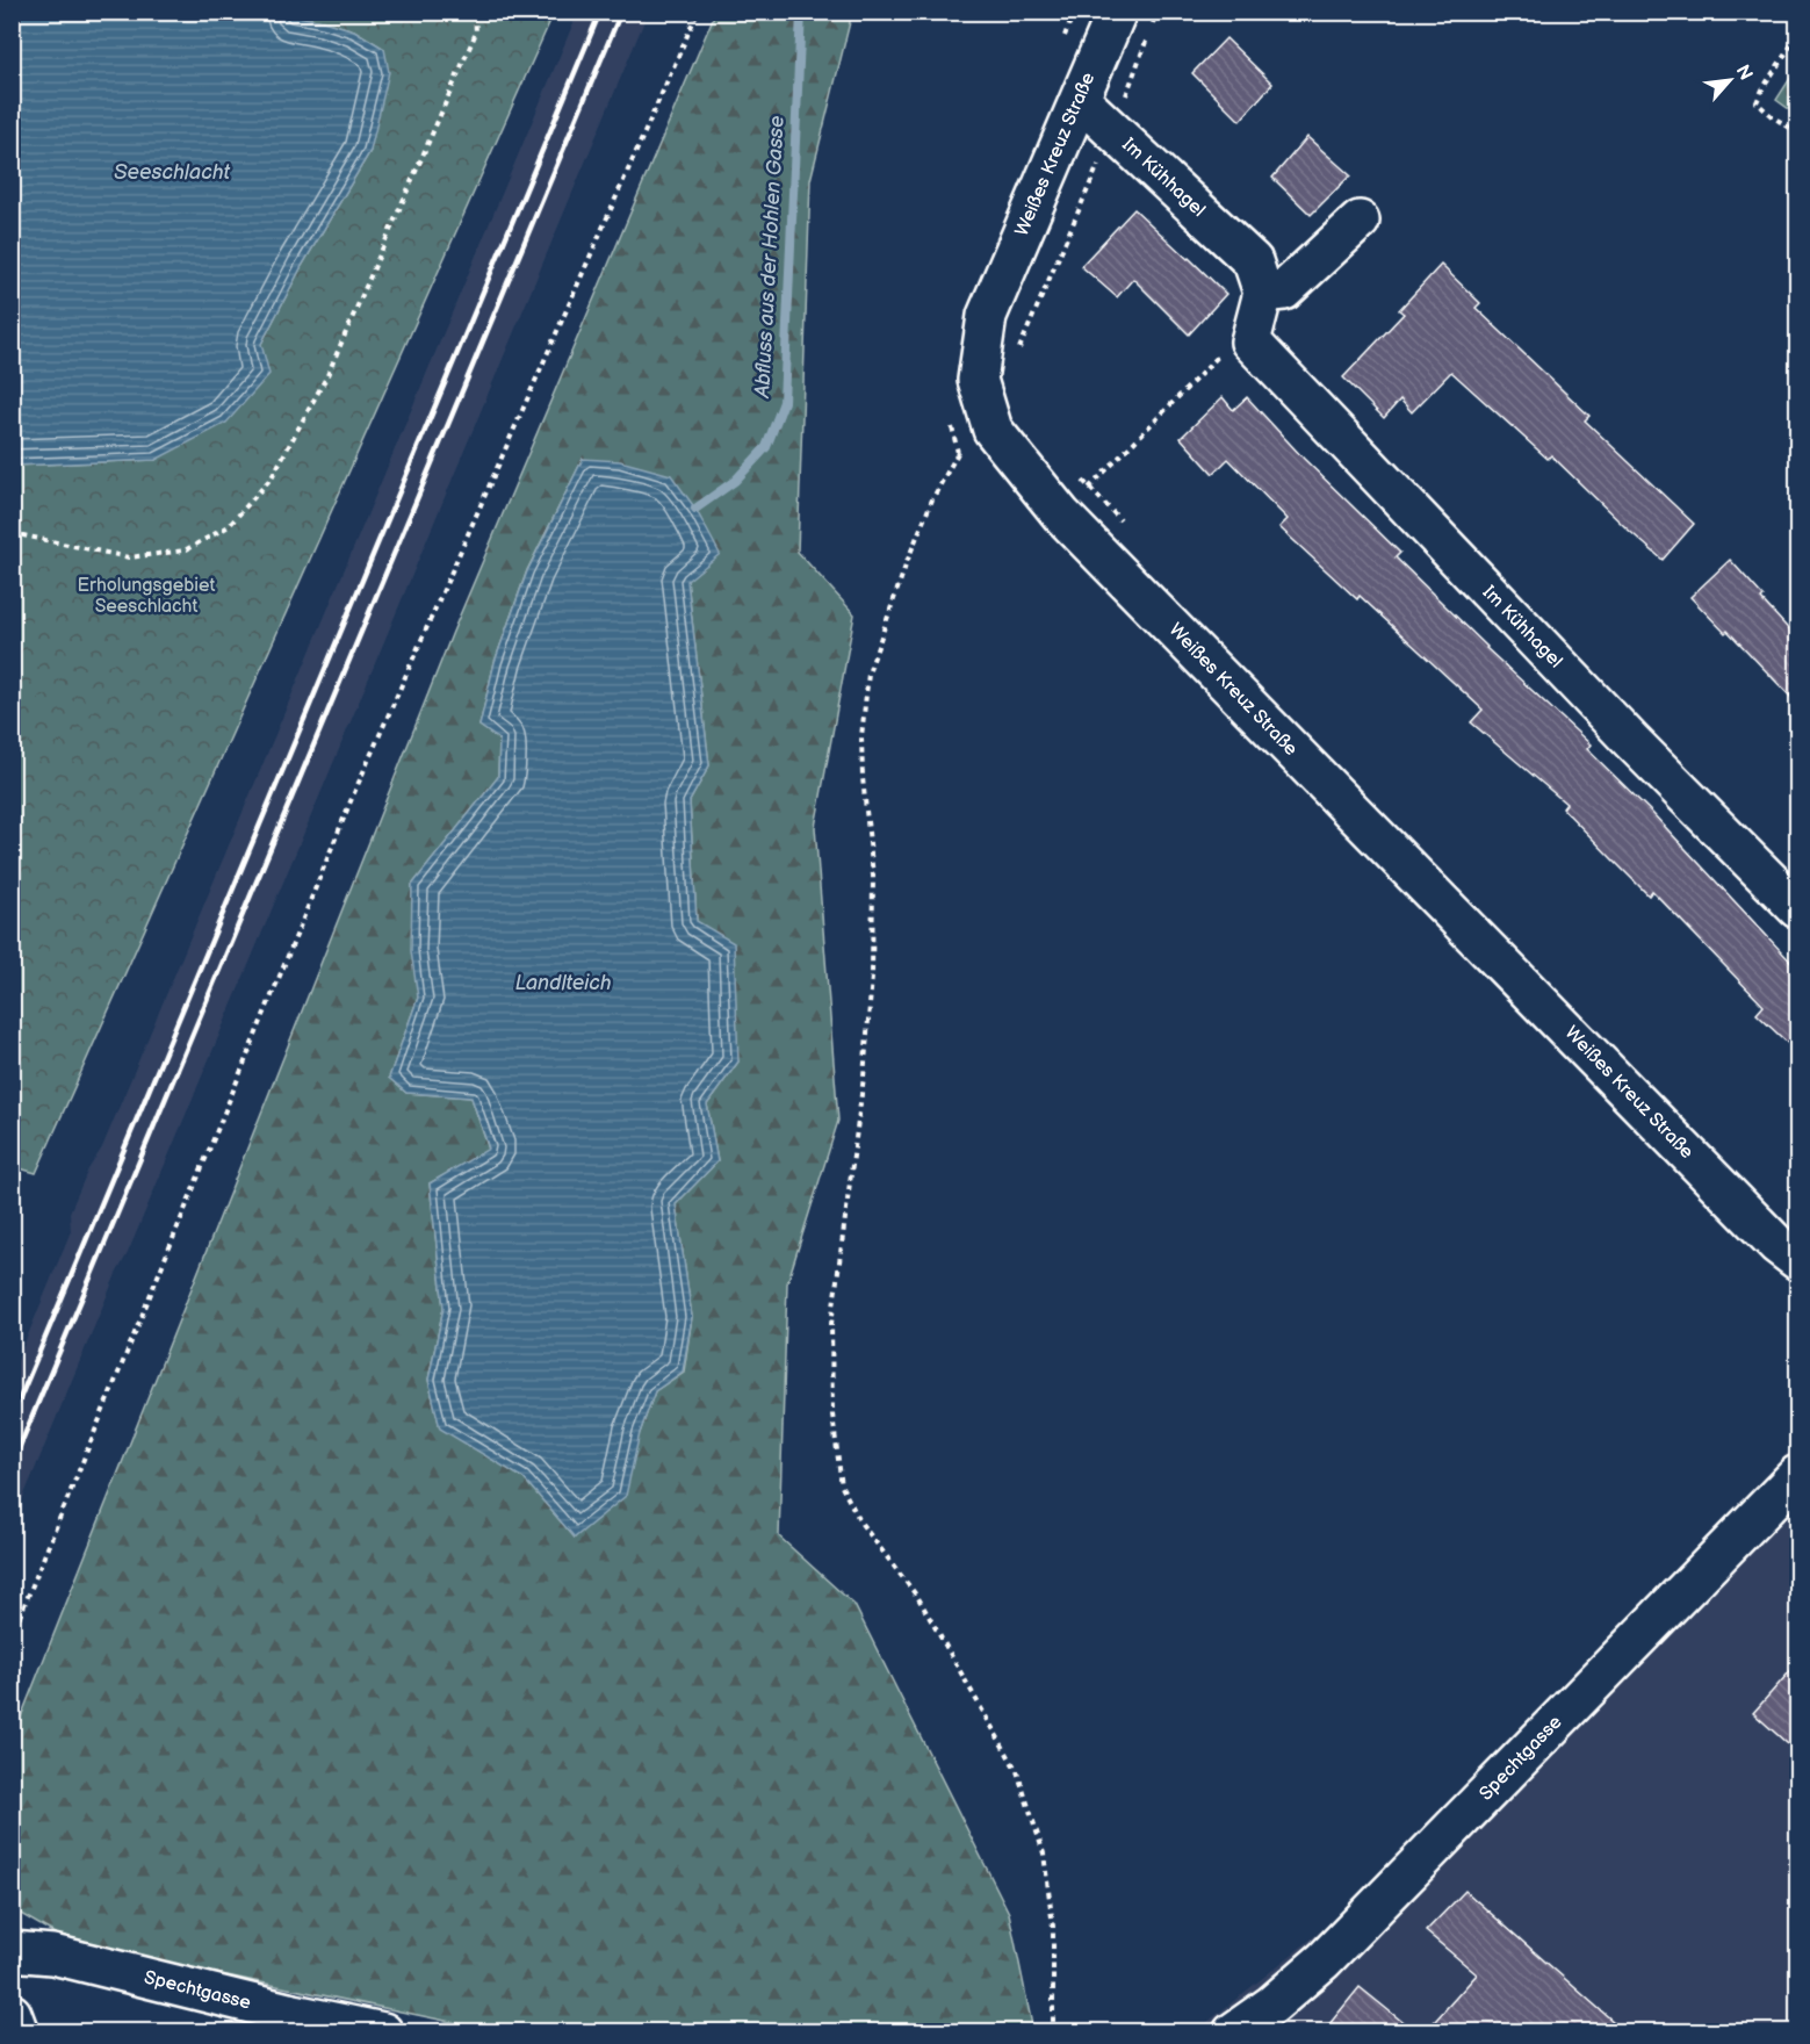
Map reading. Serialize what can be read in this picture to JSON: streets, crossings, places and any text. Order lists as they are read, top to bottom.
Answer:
{
  "streets": {
    "street": ["Weißes Kreuz Straße", "Im Kühhagel", "Spechtgasse"]
  },
  "crossings": [
    ["Weißes Kreuz Straße", "Im Kühhagel"]
  ],
  "water": ["Seeschlacht", "Abfluss aus der Hohlen Gasse", "Landlteich"],
  "parks": ["Erholungsgebiet Seeschlacht"],
  "north": "top right"
}
